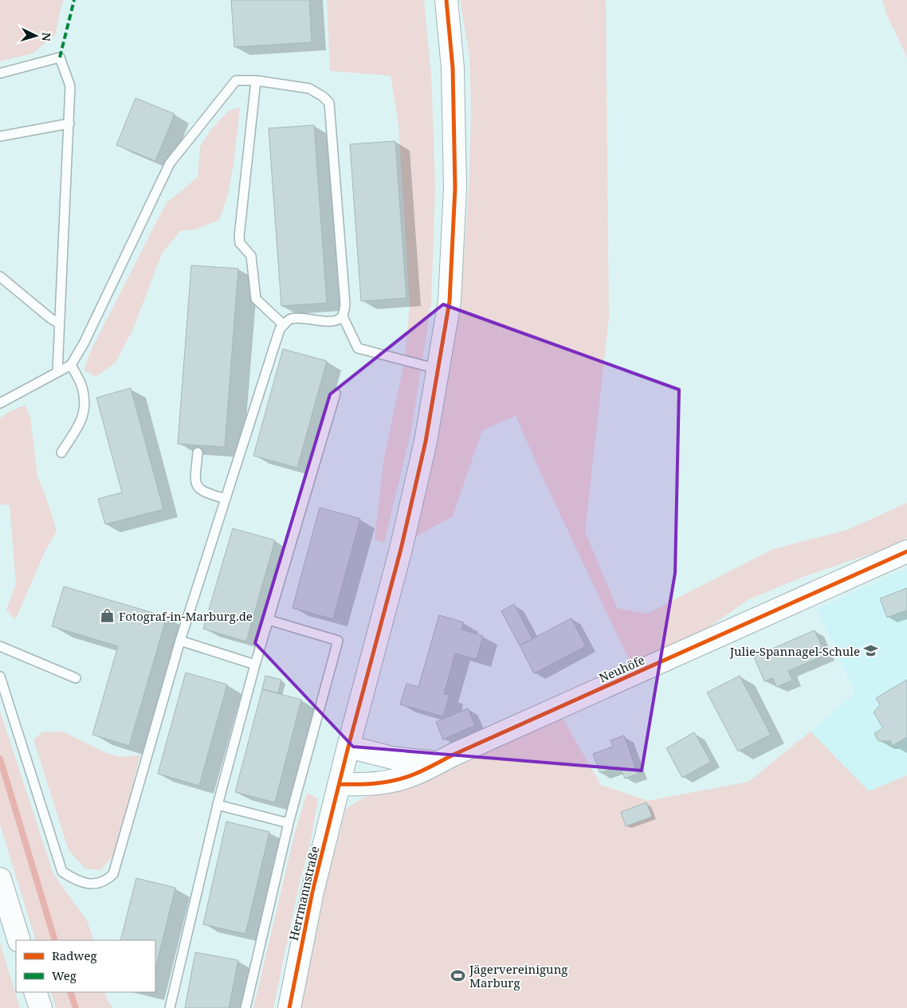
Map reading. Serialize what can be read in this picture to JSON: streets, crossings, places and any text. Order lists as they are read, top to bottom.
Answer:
{
  "streets": {
    "street": ["Neuhöfe", "Herrmannstraße"]
  },
  "crossings": [
    ["Neuhöfe", "Herrmannstraße"]
  ],
  "places": {
    "shop": ["Fotograf-in-Marburg.de"],
    "school or university": ["Julie-Spannagel-Schule"],
    "sports": ["Jägervereinigung Marburg"]
  },
  "legend": ["Radweg", "Weg"],
  "north": "right"
}
